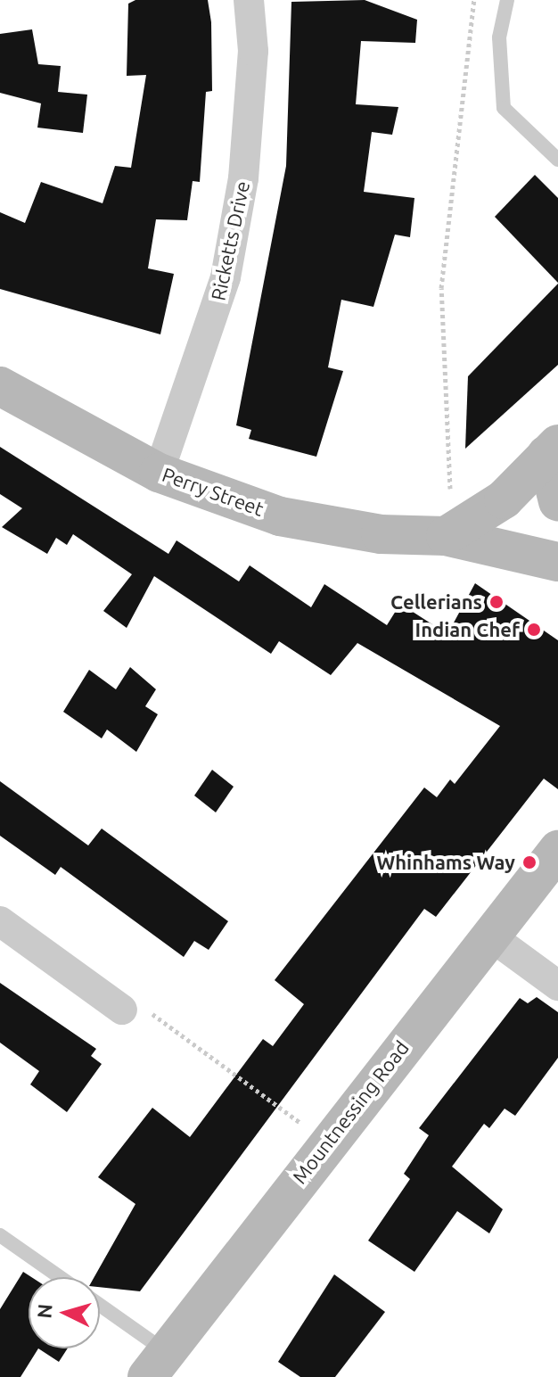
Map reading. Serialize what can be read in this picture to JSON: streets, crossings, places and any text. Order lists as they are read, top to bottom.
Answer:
{
  "streets": {
    "street": ["Ricketts Drive", "Perry Street", "Mountnessing Road"]
  },
  "crossings": [
    ["Ricketts Drive", "Perry Street"]
  ],
  "places": ["Cellerians", "Indian Chef", "Whinhams Way"],
  "north": "left"
}
